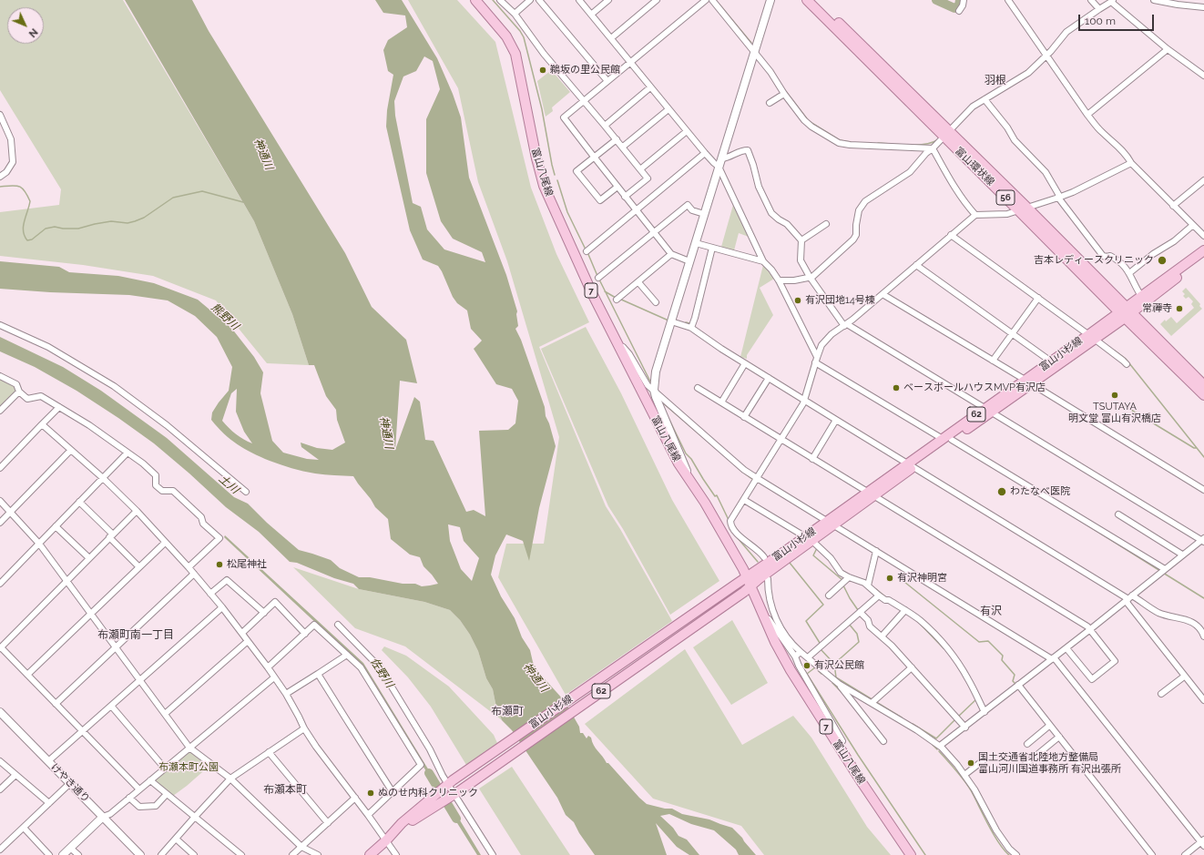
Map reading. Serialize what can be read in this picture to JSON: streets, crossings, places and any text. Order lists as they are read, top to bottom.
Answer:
{
  "streets": {
    "main road": [
      "富山環状線",
      "富山八尾線",
      "56",
      "7",
      "富山小杉線",
      "62"
    ],
    "street": ["けやき通り"]
  },
  "crossings": [
    ["富山環状線", "富山小杉線"],
    ["富山八尾線", "富山小杉線"]
  ],
  "districts": [
    "羽根",
    "有沢",
    "布瀬町南一丁目",
    "布瀬町",
    "布瀬本町"
  ],
  "water": [
    "神通川",
    "熊野川",
    "土川",
    "佐野川"
  ],
  "parks": ["布瀬本町公園"],
  "places": [
    "鵜坂の里公民館",
    "吉本レディースクリニック",
    "有沢団地14号棟",
    "常禪寺",
    "ベースボールハウスMVP有沢店",
    "TSUTAYA 明文堂 富山有沢橋店",
    "わたなべ医院",
    "松尾神社",
    "有沢神明宮",
    "有沢公民館",
    "国土交通省北陸地方整備局 富山河川国道事務所 有沢出張所",
    "ぬのせ内科クリニック"
  ],
  "scale_bar": "100 m",
  "north": "bottom right"
}
